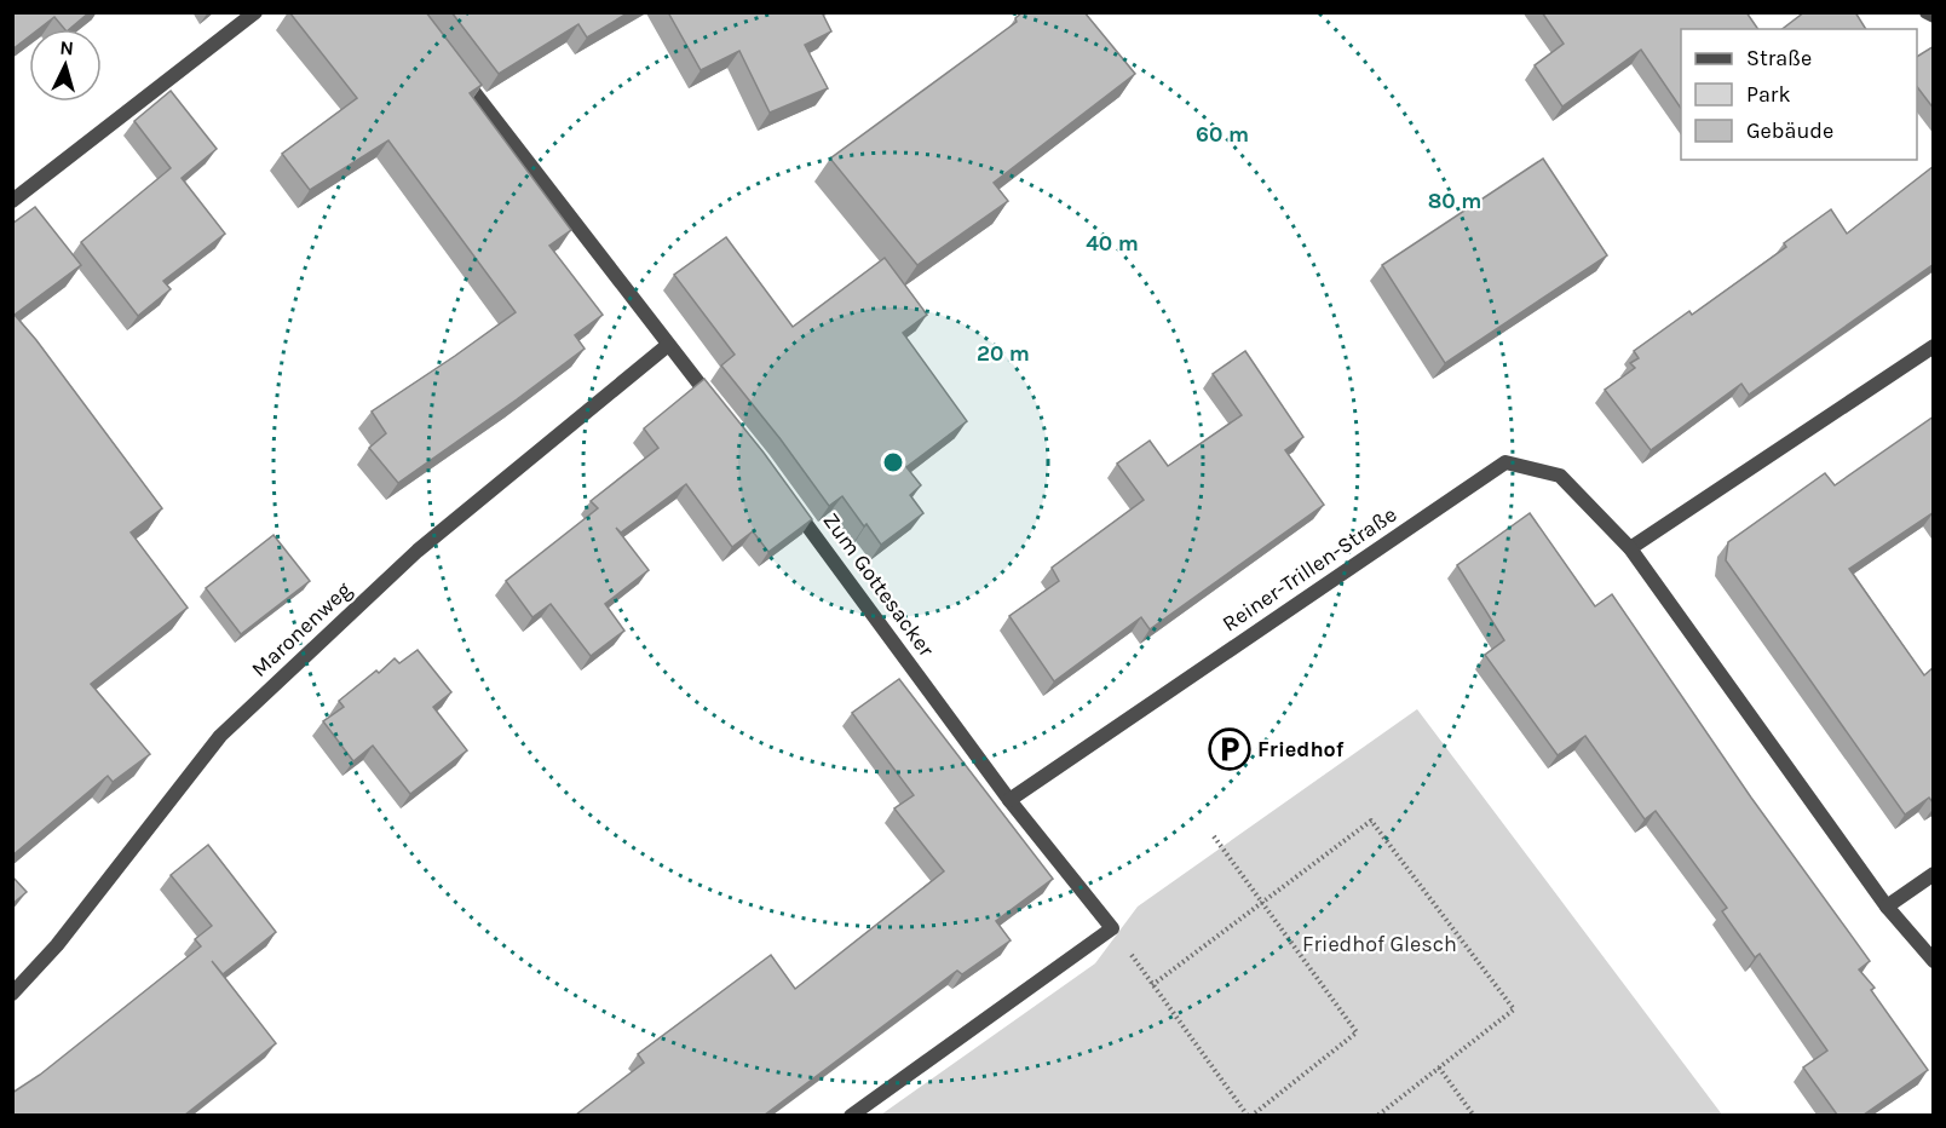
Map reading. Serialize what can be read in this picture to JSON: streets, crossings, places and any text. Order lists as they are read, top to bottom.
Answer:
{
  "streets": {
    "street": ["Reiner-Trillen-Straße", "Zum Gottesacker", "Maronenweg"]
  },
  "crossings": [
    ["Reiner-Trillen-Straße", "Zum Gottesacker"]
  ],
  "parks": ["Friedhof Glesch"],
  "places": {
    "parking": ["Friedhof"]
  },
  "legend": ["Straße", "Park", "Gebäude"],
  "north": "top",
  "rings": [
    "60 m",
    "80 m",
    "40 m",
    "20 m"
  ]
}
